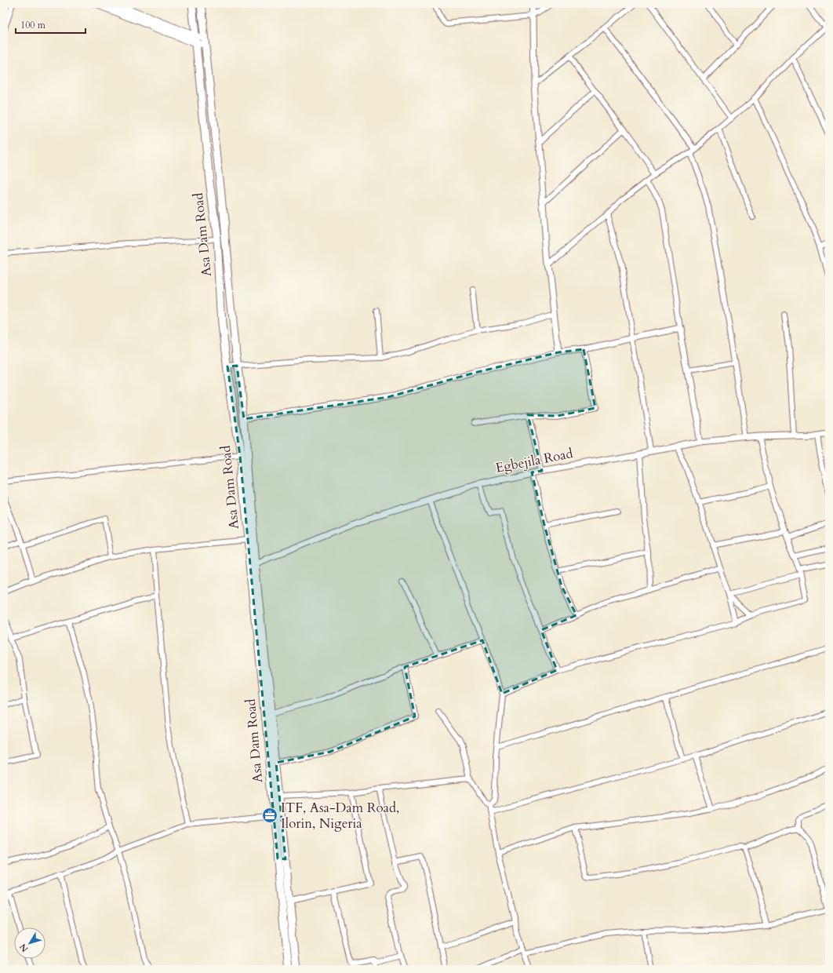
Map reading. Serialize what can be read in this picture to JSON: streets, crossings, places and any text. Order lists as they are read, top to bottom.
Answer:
{
  "streets": {
    "main road": ["Asa Dam Road"],
    "street": ["Egbejila Road"]
  },
  "crossings": [
    ["Asa Dam Road", "Egbejila Road"]
  ],
  "places": {
    "office": ["ITF, Asa-Dam Road, Ilorin, Nigeria"]
  },
  "scale_bar": "100 m",
  "north": "bottom left"
}
